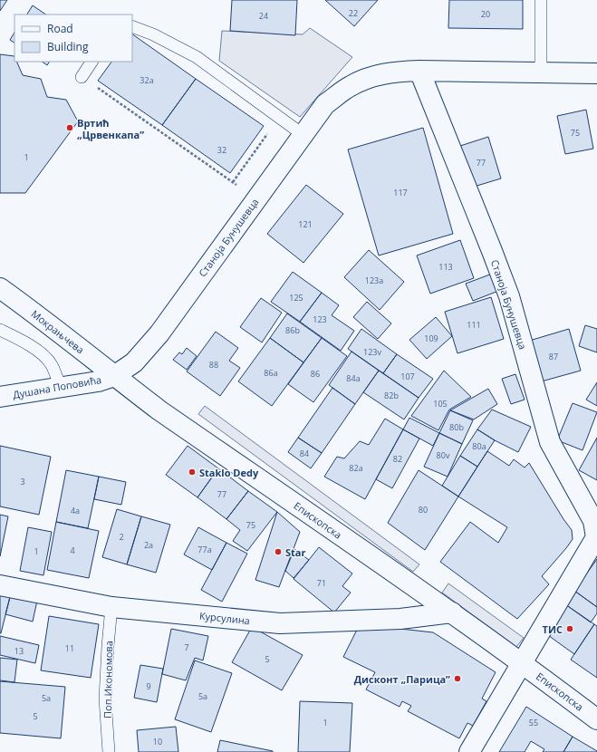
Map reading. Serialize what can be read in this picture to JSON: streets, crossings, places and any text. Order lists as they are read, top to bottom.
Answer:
{
  "streets": {
    "street": [
      "Станоја Бунушевца",
      "Мокрањчева",
      "Душана Поповића",
      "Епископска",
      "Курсулина"
    ],
    "lane": ["Поп Икономова"]
  },
  "crossings": [
    ["Станоја Бунушевца", "Мокрањчева"],
    ["Станоја Бунушевца", "Душана Поповића"],
    ["Станоја Бунушевца", "Епископска"],
    ["Мокрањчева", "Душана Поповића"],
    ["Мокрањчева", "Епископска"],
    ["Душана Поповића", "Епископска"],
    ["Епископска", "Курсулина"],
    ["Курсулина", "Поп Икономова"]
  ],
  "places": [
    "Вртић „Црвенкапа”",
    "Staklo Dedy",
    "Star",
    "ТИС",
    "Дисконт „Парица”"
  ],
  "house_numbers": [
    "22",
    "20",
    "24",
    "32a",
    "75",
    "32",
    "1",
    "77",
    "117",
    "121",
    "113",
    "123a",
    "125",
    "123",
    "111",
    "86b",
    "109",
    "123v",
    "87",
    "88",
    "86a",
    "86",
    "107",
    "84a",
    "82b",
    "105",
    "80b",
    "80a",
    "84",
    "80v",
    "82",
    "82a",
    "3",
    "77",
    "80",
    "4a",
    "75",
    "2",
    "2a",
    "77a",
    "4",
    "1",
    "71",
    "7",
    "11",
    "13",
    "5",
    "9",
    "5a",
    "5a",
    "5",
    "1",
    "55",
    "10"
  ],
  "legend": ["Road", "Building"]
}
